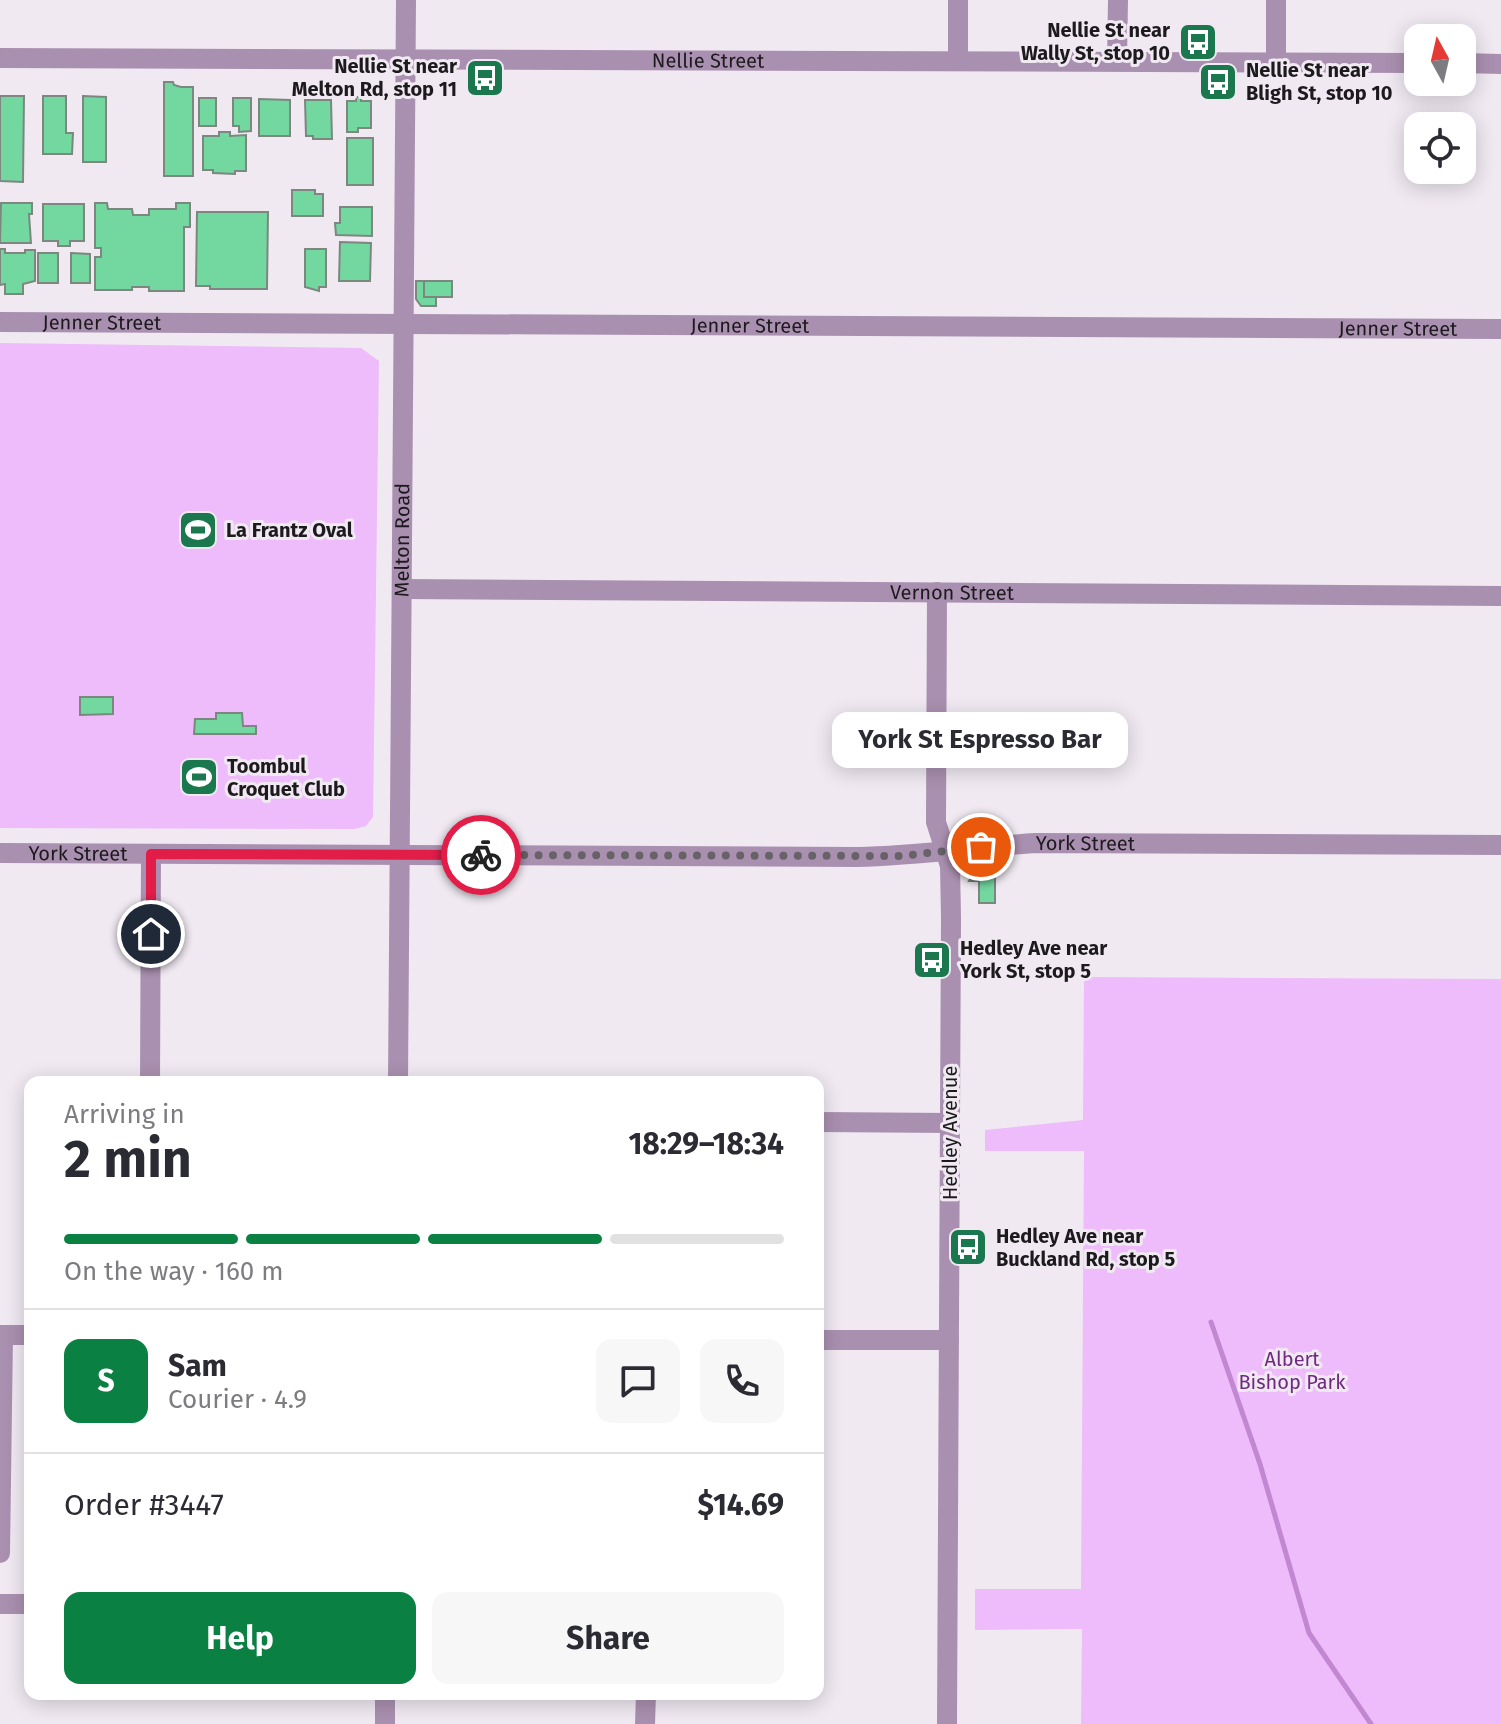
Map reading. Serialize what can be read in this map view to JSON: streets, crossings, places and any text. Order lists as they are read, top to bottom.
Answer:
{
  "streets": {
    "street": [
      "Nellie Street",
      "Jenner Street",
      "Melton Road",
      "Vernon Street",
      "York Street",
      "Hedley Avenue"
    ]
  },
  "crossings": [
    ["Nellie Street", "Melton Road"],
    ["Jenner Street", "Melton Road"],
    ["Melton Road", "Vernon Street"],
    ["Melton Road", "York Street"],
    ["Vernon Street", "Hedley Avenue"],
    ["York Street", "Hedley Avenue"]
  ],
  "parks": ["Albert Bishop Park"],
  "places": {
    "bus stop": [
      "Nellie St near Wally St, stop 10",
      "Nellie St near Melton Rd, stop 11",
      "Nellie St near Bligh St, stop 10",
      "Hedley Ave near York St, stop 5",
      "Hedley Ave near Buckland Rd, stop 5"
    ],
    "sports": ["La Frantz Oval", "Toombul Croquet Club"],
    "other": ["York St Espresso Bar"]
  },
  "north": "top",
  "page": {
    "bubble": "York St Espresso Bar",
    "heading": ["2 min", "Arriving in", "18:29–18:34"],
    "panel": [
      "Sam",
      "Courier · 4.9",
      "Order #3447",
      "$14.69"
    ],
    "bar": "On the way · 160 m",
    "round": "S",
    "buttons": ["Help", "Share"]
  }
}
